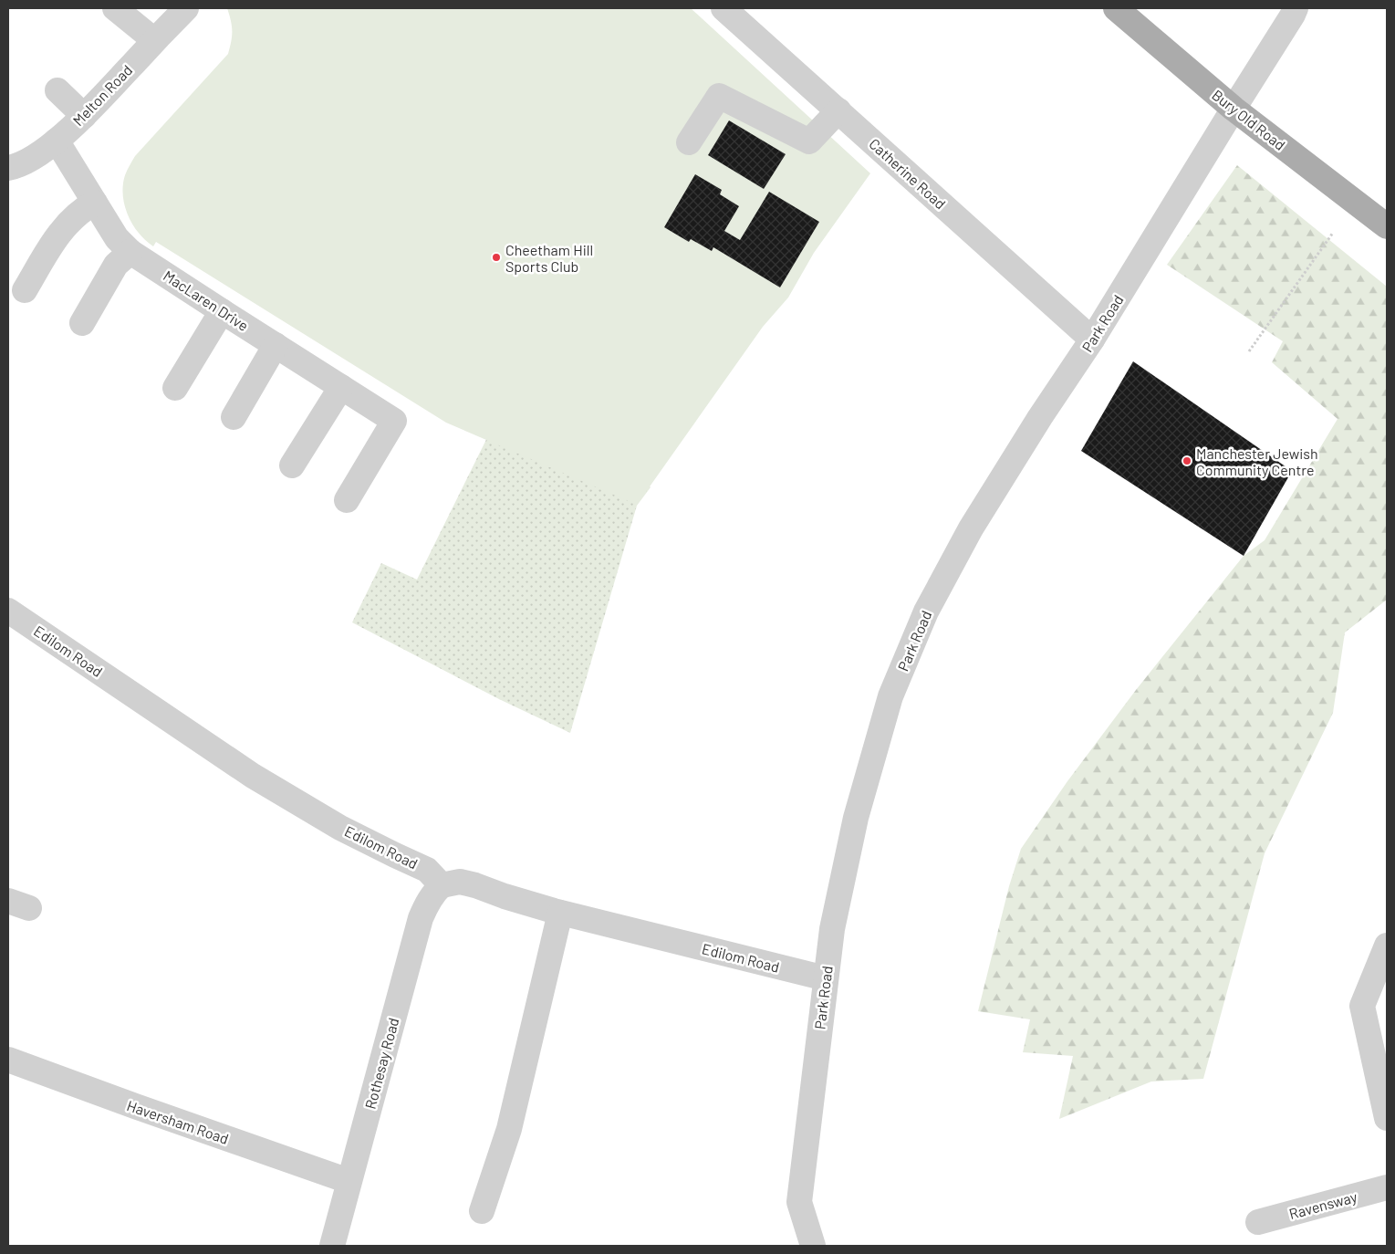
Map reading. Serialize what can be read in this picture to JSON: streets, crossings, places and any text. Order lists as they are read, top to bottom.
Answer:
{
  "streets": {
    "main road": ["Bury Old Road"],
    "street": [
      "Melton Road",
      "Catherine Road",
      "MacLaren Drive",
      "Park Road",
      "Edilom Road",
      "Rothesay Road",
      "Haversham Road",
      "Ravensway"
    ]
  },
  "crossings": [
    ["Melton Road", "MacLaren Drive"],
    ["Bury Old Road", "Park Road"],
    ["Catherine Road", "Park Road"],
    ["Park Road", "Edilom Road"],
    ["Edilom Road", "Rothesay Road"],
    ["Rothesay Road", "Haversham Road"]
  ],
  "places": ["Cheetham Hill Sports Club", "Manchester Jewish Community Centre"]
}
